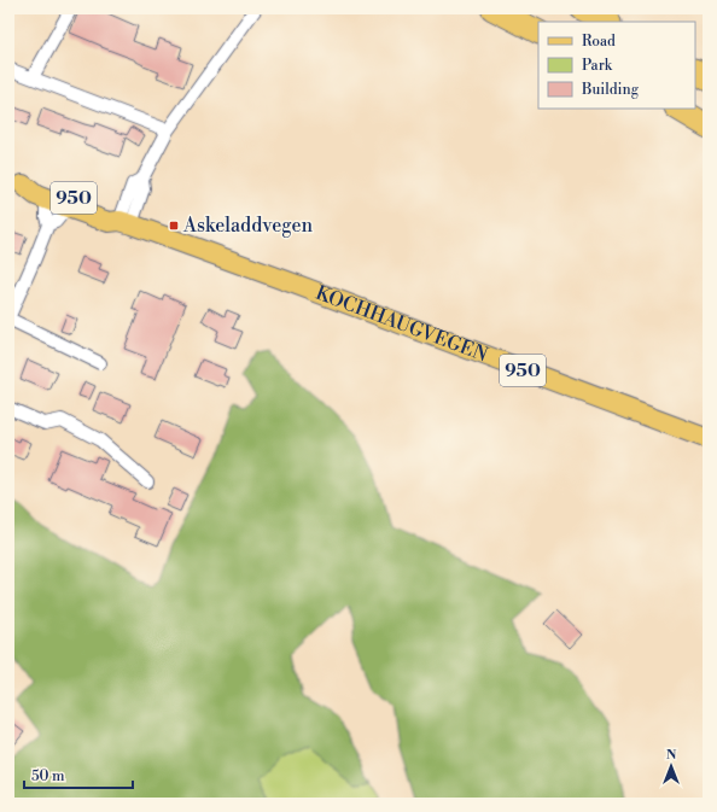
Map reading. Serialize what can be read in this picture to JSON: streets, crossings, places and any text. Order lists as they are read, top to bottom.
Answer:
{
  "streets": {
    "main road": ["950", "KOCHHAUGVEGEN"]
  },
  "places": {
    "transit": ["Askeladdvegen"]
  },
  "legend": ["Road", "Park", "Building"],
  "scale_bar": "50 m",
  "north": "top"
}
